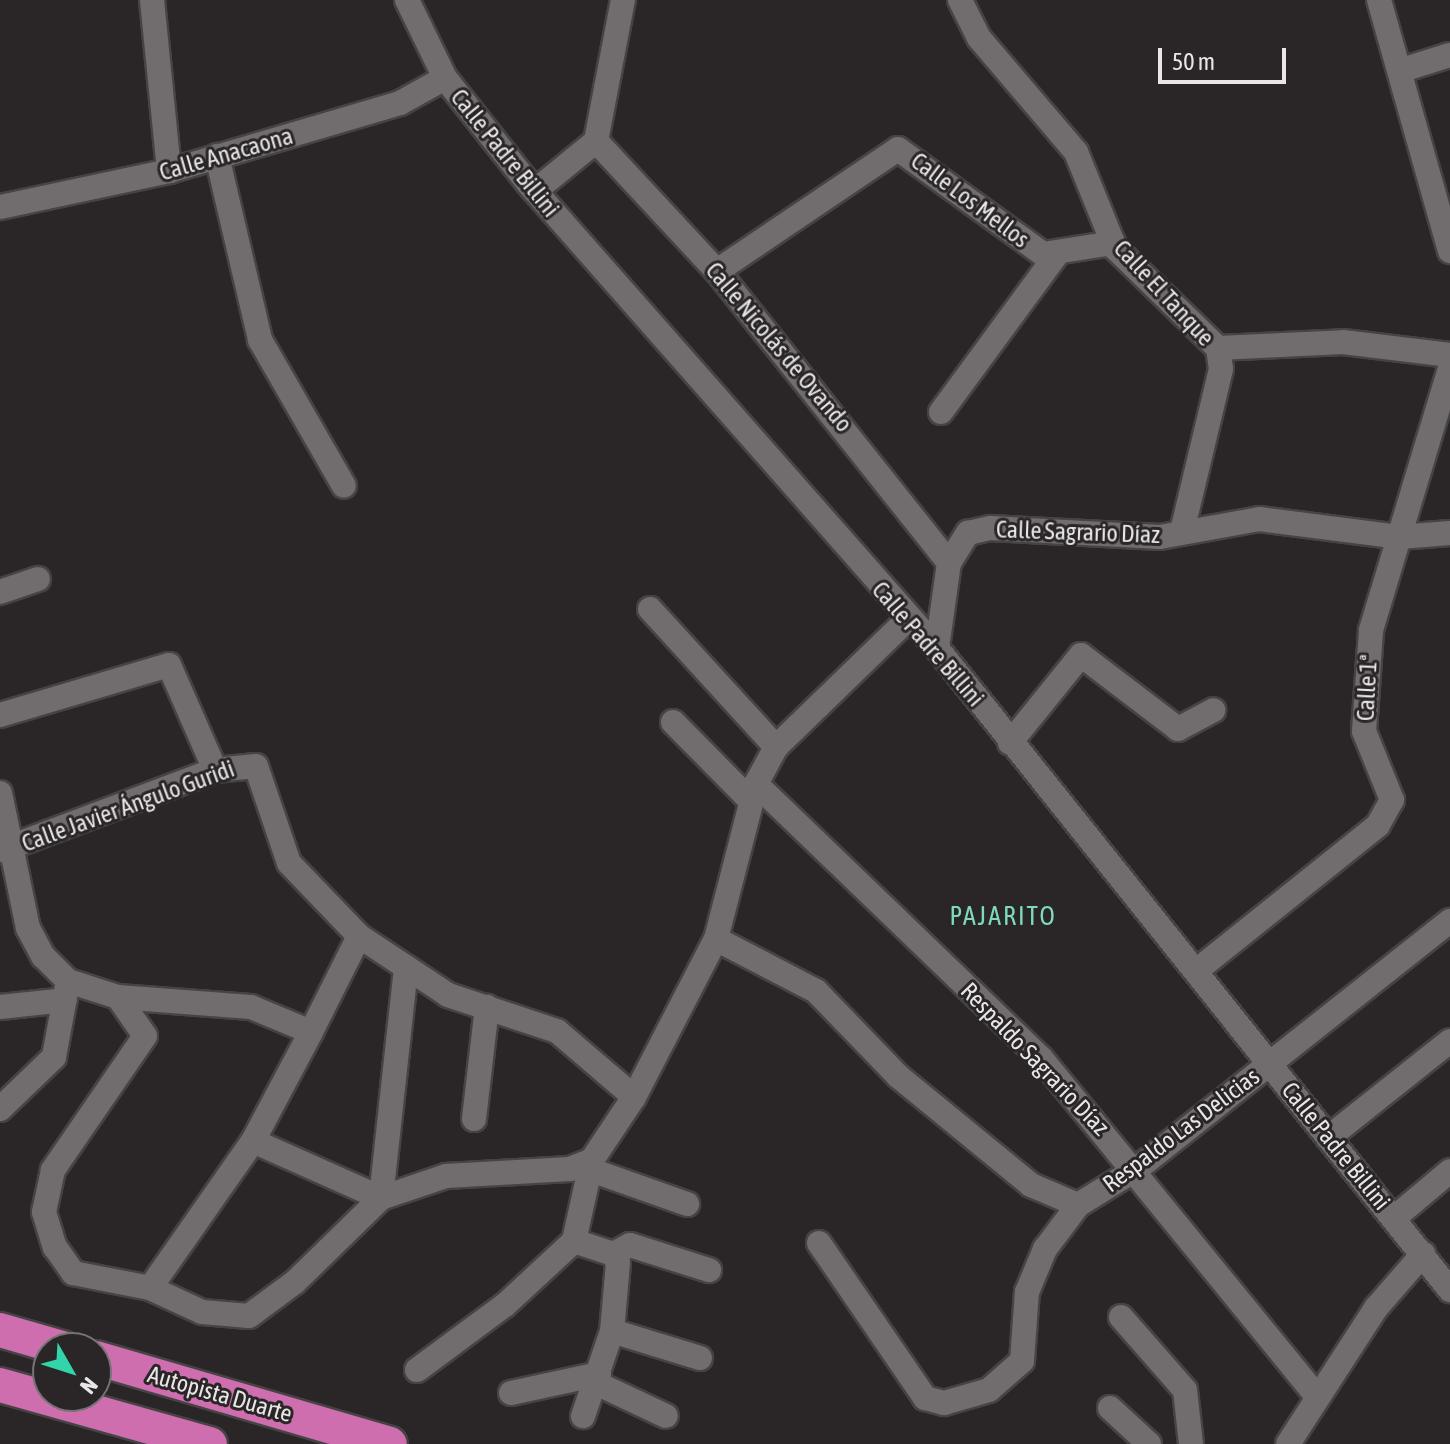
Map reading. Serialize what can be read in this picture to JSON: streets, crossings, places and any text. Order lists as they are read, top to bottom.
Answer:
{
  "streets": {
    "highway": ["Autopista Duarte"],
    "street": [
      "Calle Padre Billini",
      "Calle Anacaona",
      "Calle Los Mellos",
      "Calle El Tanque",
      "Calle Nicolás de Ovando",
      "Calle Sagrario Díaz",
      "Calle 1ª",
      "Calle Javier Ángulo Guridi",
      "Respaldo Sagrario Díaz",
      "Respaldo Las Delicias"
    ]
  },
  "crossings": [
    ["Calle Padre Billini", "Calle Anacaona"],
    ["Calle Padre Billini", "Calle Sagrario Díaz"],
    ["Calle Padre Billini", "Calle 1ª"],
    ["Calle Padre Billini", "Respaldo Las Delicias"],
    ["Calle Los Mellos", "Calle El Tanque"],
    ["Calle Los Mellos", "Calle Nicolás de Ovando"],
    ["Calle El Tanque", "Calle Sagrario Díaz"],
    ["Calle Nicolás de Ovando", "Calle Sagrario Díaz"],
    ["Calle Sagrario Díaz", "Calle 1ª"],
    ["Respaldo Sagrario Díaz", "Respaldo Las Delicias"]
  ],
  "districts": ["PAJARITO"],
  "scale_bar": "50 m",
  "north": "bottom right"
}
